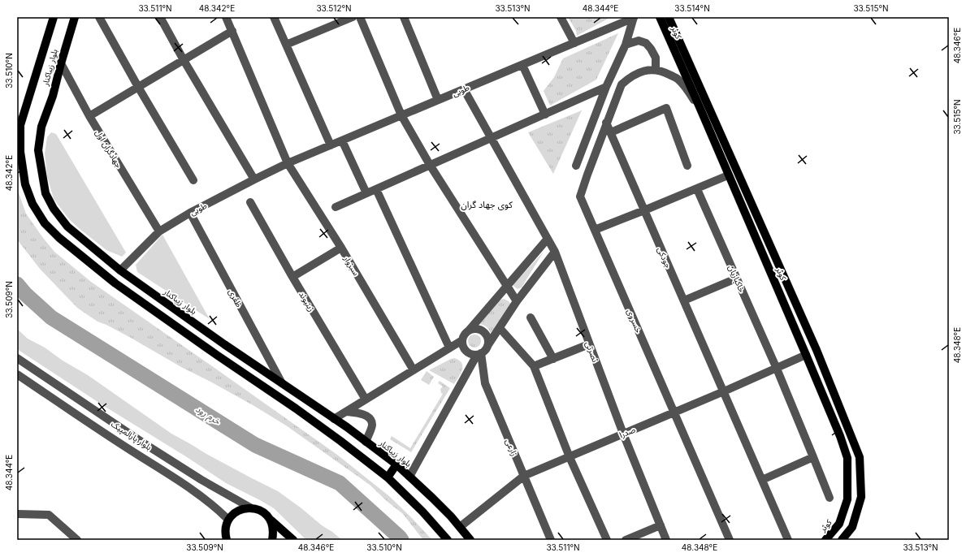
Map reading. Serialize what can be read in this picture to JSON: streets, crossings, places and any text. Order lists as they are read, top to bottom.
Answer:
{
  "streets": {
    "main road": ["کوثر", "بلوار زیباکنار"],
    "street": [
      "طوبی",
      "جهادگران اول",
      "جودکی",
      "سبزوار",
      "خاکبازیان",
      "ظفری",
      "زینیوند",
      "خسروی",
      "نصرتی",
      "صدرا",
      "بلوار پارالمپیک",
      "زارعی"
    ]
  },
  "crossings": [
    ["کوثر", "صدرا"],
    ["بلوار زیباکنار", "طوبی"],
    ["بلوار زیباکنار", "جهادگران اول"],
    ["بلوار زیباکنار", "ظفری"],
    ["بلوار زیباکنار", "صدرا"],
    ["طوبی", "جهادگران اول"],
    ["طوبی", "سبزوار"],
    ["طوبی", "ظفری"],
    ["طوبی", "نصرتی"],
    ["جودکی", "خسروی"],
    ["جودکی", "صدرا"],
    ["خاکبازیان", "صدرا"],
    ["خسروی", "صدرا"],
    ["نصرتی", "صدرا"],
    ["صدرا", "زارعی"]
  ],
  "districts": ["کوی جهاد گران"],
  "water": ["خرم رود"],
  "coordinates": [
    "33.511°N",
    "48.342°E",
    "33.512°N",
    "33.513°N",
    "48.344°E",
    "33.514°N",
    "33.515°N",
    "48.346°E",
    "33.510°N",
    "33.509°N",
    "48.348°E"
  ]
}
